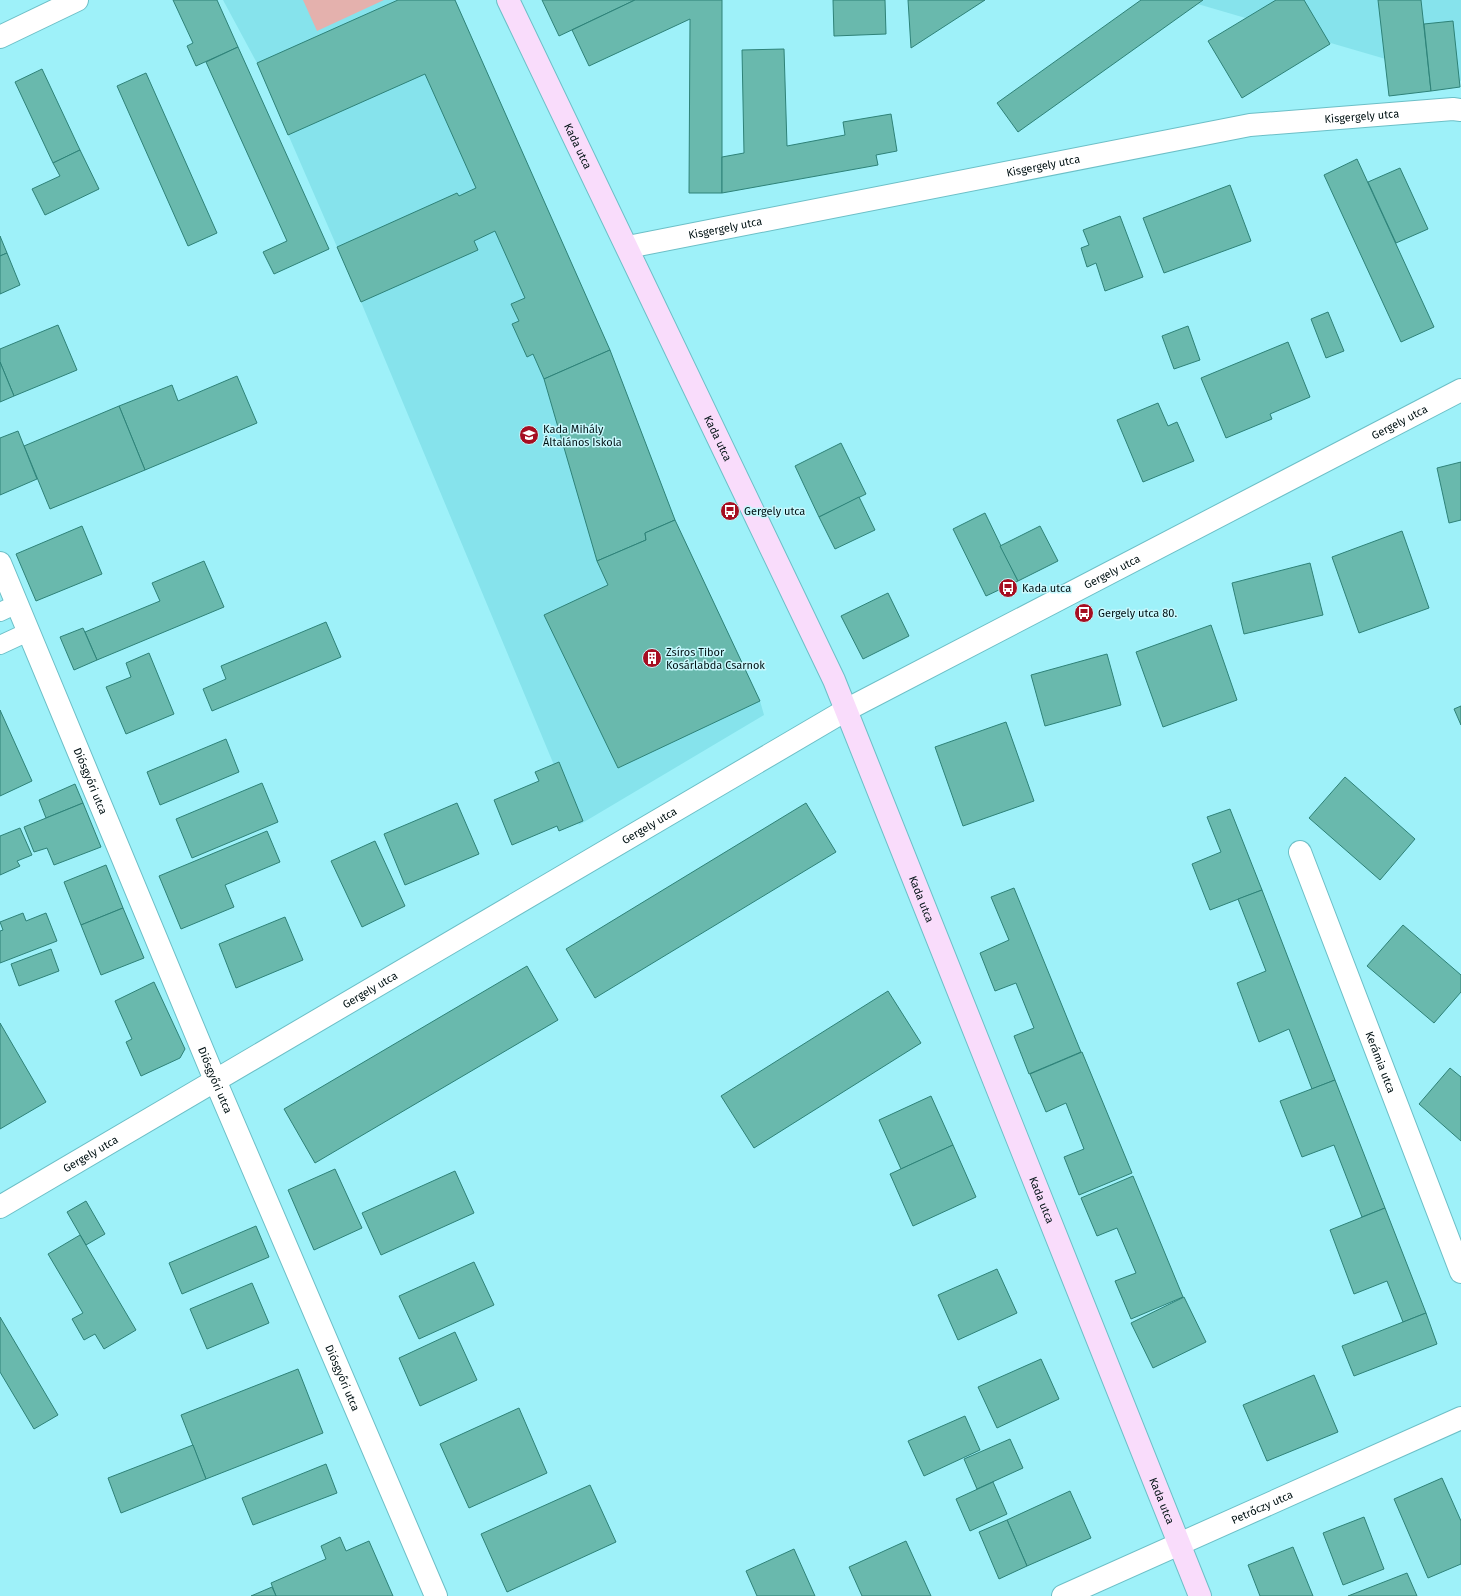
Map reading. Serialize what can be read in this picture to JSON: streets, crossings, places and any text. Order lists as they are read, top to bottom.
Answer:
{
  "streets": {
    "street": [
      "Kisgergely utca",
      "Kada utca",
      "Gergely utca",
      "Diósgyőri utca",
      "Kerámia utca",
      "Petrőczy utca"
    ]
  },
  "crossings": [
    ["Kisgergely utca", "Kada utca"],
    ["Kada utca", "Gergely utca"],
    ["Kada utca", "Petrőczy utca"],
    ["Gergely utca", "Diósgyőri utca"]
  ],
  "places": {
    "school or university": ["Kada Mihály Általános Iskola"],
    "bus stop": ["Gergely utca", "Kada utca", "Gergely utca 80."],
    "building": ["Zsíros Tibor Kosárlabda Csarnok"]
  }
}
